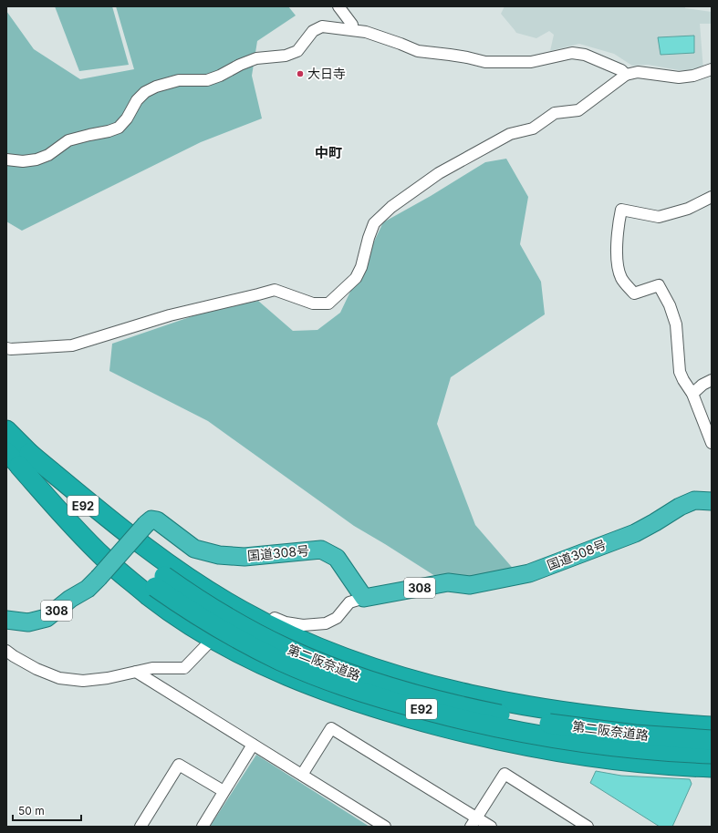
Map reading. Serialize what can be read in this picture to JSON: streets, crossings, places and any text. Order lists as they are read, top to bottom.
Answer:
{
  "streets": {
    "highway": [
      "E92",
      "国道308号",
      "308",
      "第二阪奈道路"
    ]
  },
  "districts": ["中町"],
  "places": ["大日寺"],
  "scale_bar": "50 m"
}
